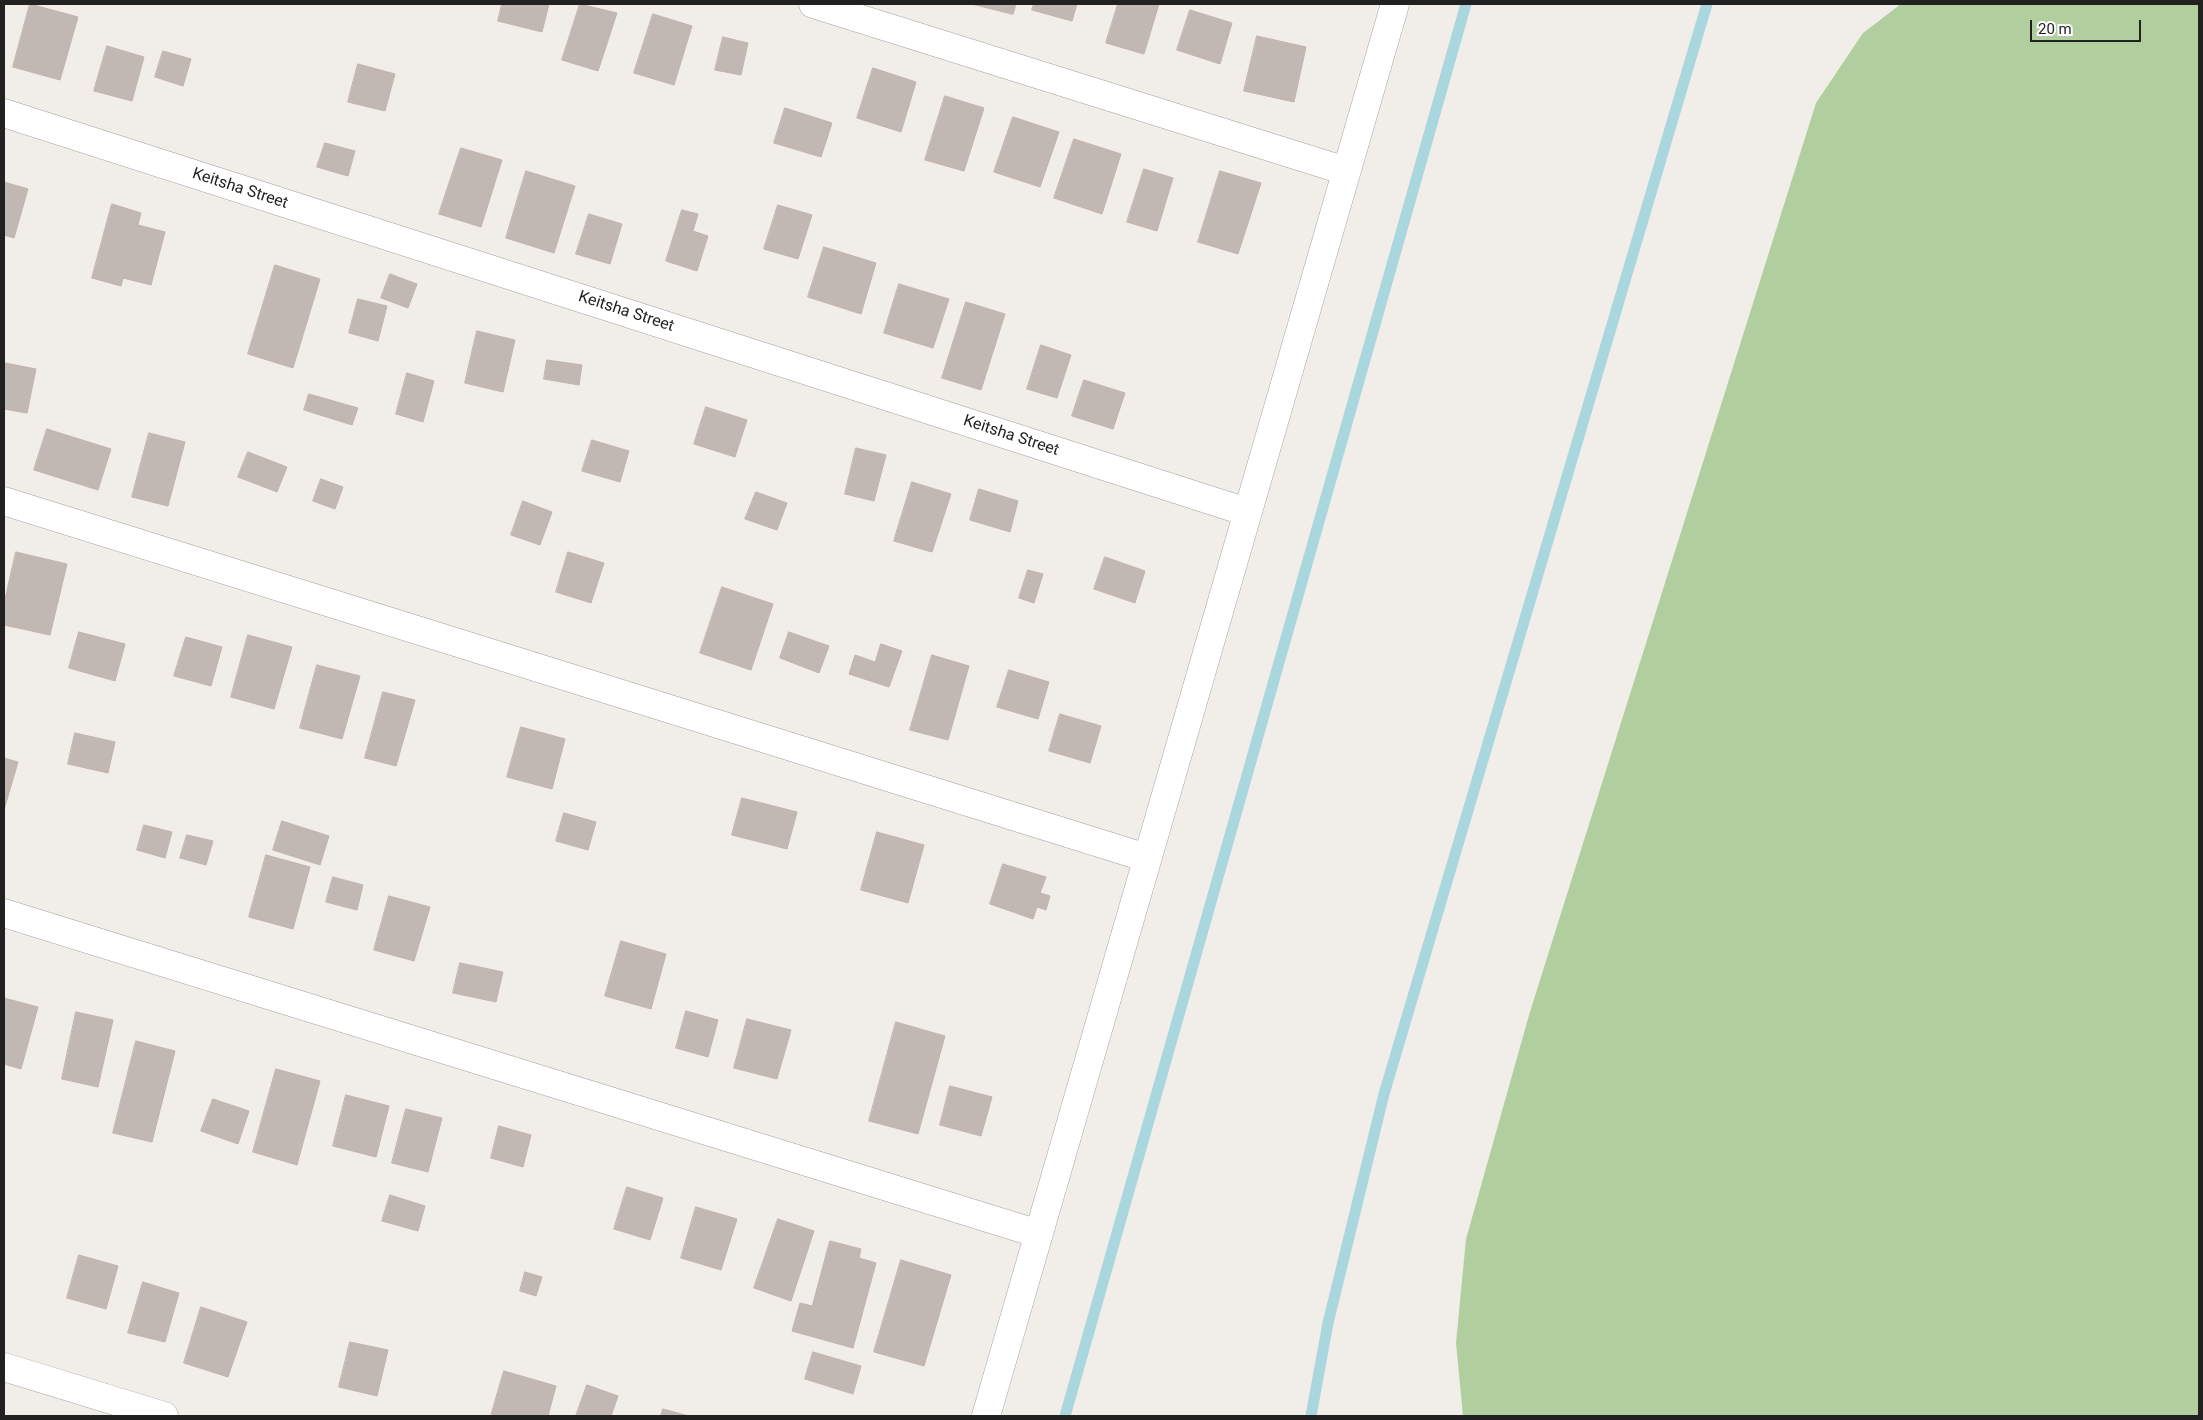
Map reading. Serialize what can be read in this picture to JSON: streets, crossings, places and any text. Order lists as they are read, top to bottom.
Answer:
{
  "streets": {
    "street": ["Keitsha Street"]
  },
  "scale_bar": "20 m"
}
